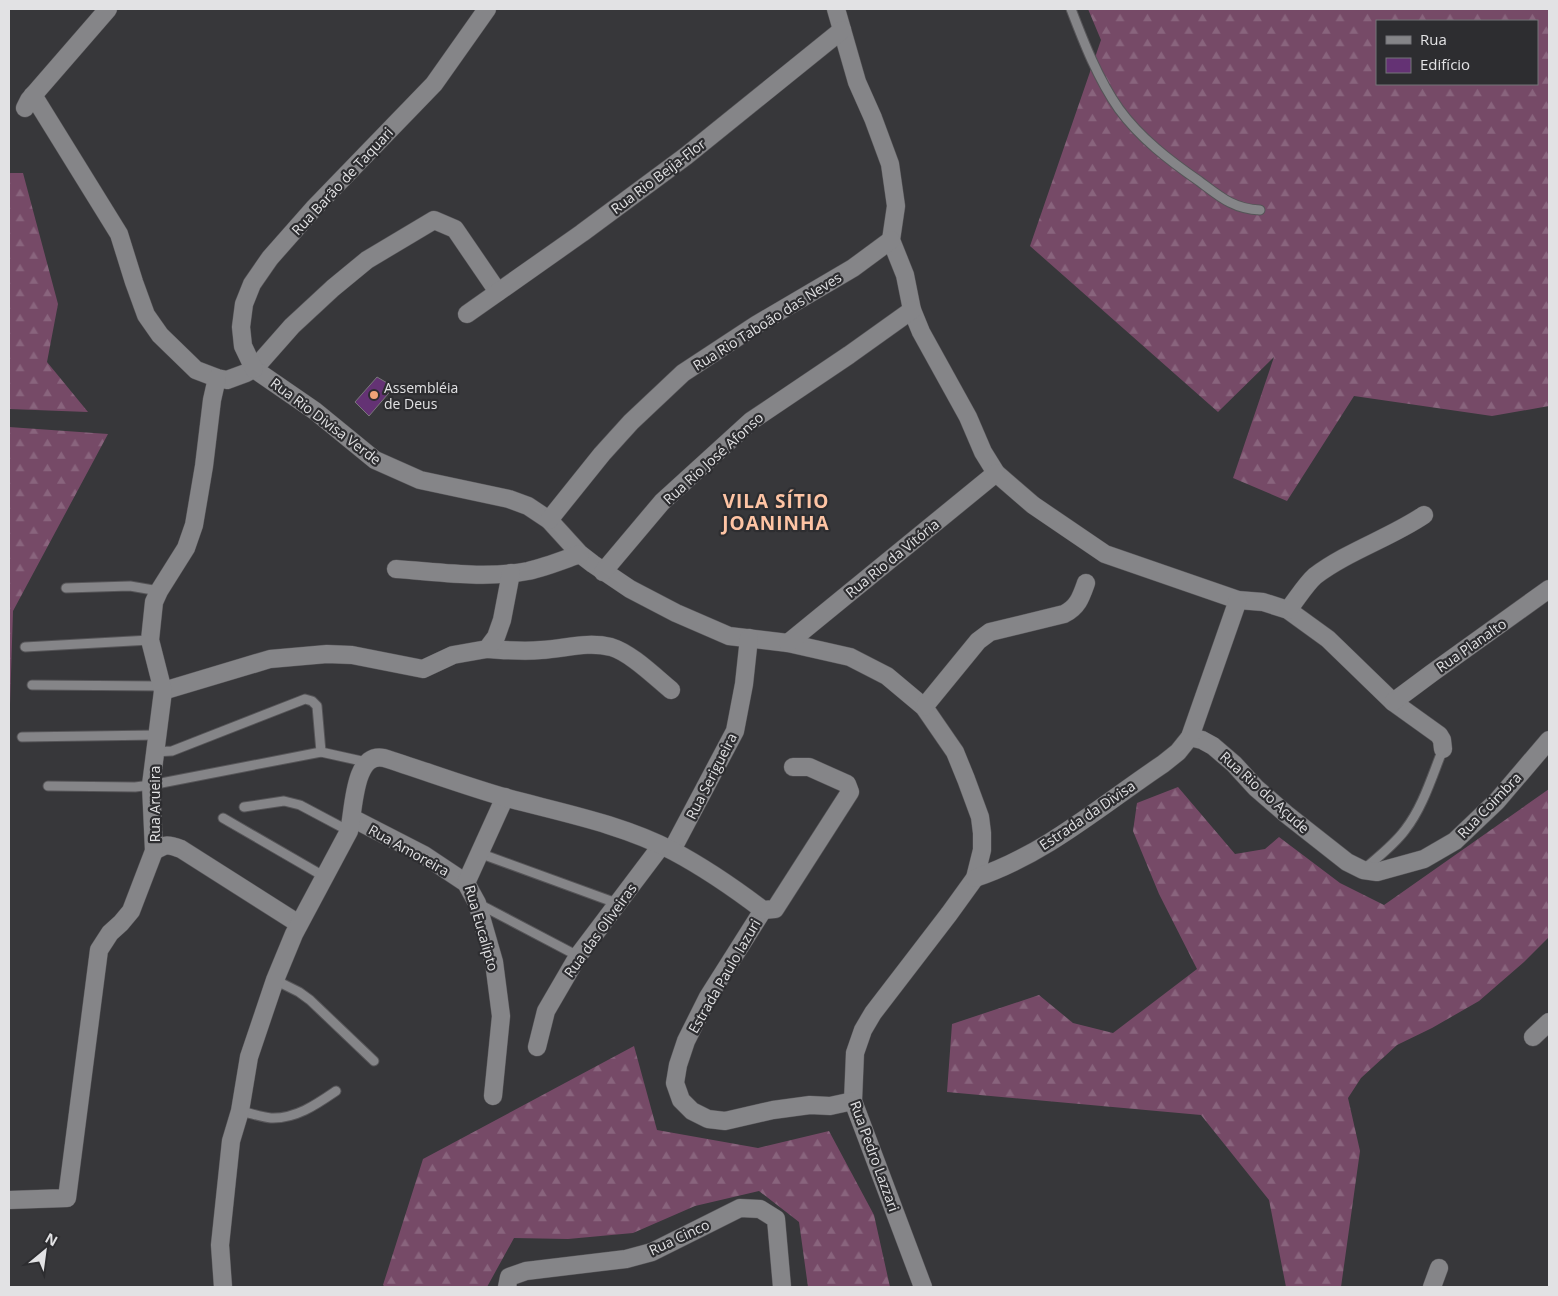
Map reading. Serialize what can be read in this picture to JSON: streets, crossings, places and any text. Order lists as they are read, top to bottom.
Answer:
{
  "streets": {
    "street": [
      "Rua Rio Beija-Flor",
      "Rua Barão de Taquari",
      "Rua Rio Taboão das Neves",
      "Rua Rio Divisa Verde",
      "Rua Rio José Afonso",
      "Rua Rio da Vitória",
      "Rua Planalto",
      "Rua Serigueira",
      "Rua Rio do Açude",
      "Rua Arueira",
      "Rua Coimbra",
      "Estrada da Divisa",
      "Rua Amoreira",
      "Rua Eucalipto",
      "Rua das Oliveiras",
      "Estrada Paulo lazuri",
      "Rua Pedro Lazzari",
      "Rua Cinco"
    ]
  },
  "crossings": [
    ["Rua Barão de Taquari", "Rua Rio Divisa Verde"],
    ["Rua Rio Taboão das Neves", "Rua Rio Divisa Verde"],
    ["Rua Rio Divisa Verde", "Rua Rio José Afonso"],
    ["Rua Rio Divisa Verde", "Rua Rio da Vitória"],
    ["Rua Rio Divisa Verde", "Rua Serigueira"],
    ["Rua Rio Divisa Verde", "Estrada da Divisa"],
    ["Rua Rio Divisa Verde", "Rua Pedro Lazzari"],
    ["Rua Serigueira", "Rua das Oliveiras"],
    ["Rua Rio do Açude", "Rua Coimbra"],
    ["Rua Rio do Açude", "Estrada da Divisa"],
    ["Estrada da Divisa", "Rua Pedro Lazzari"],
    ["Rua Amoreira", "Rua Eucalipto"],
    ["Estrada Paulo lazuri", "Rua Pedro Lazzari"]
  ],
  "districts": ["VILA SÍTIO JOANINHA"],
  "places": ["Assembléia de Deus"],
  "legend": ["Rua", "Edifício"],
  "north": "top right"
}
